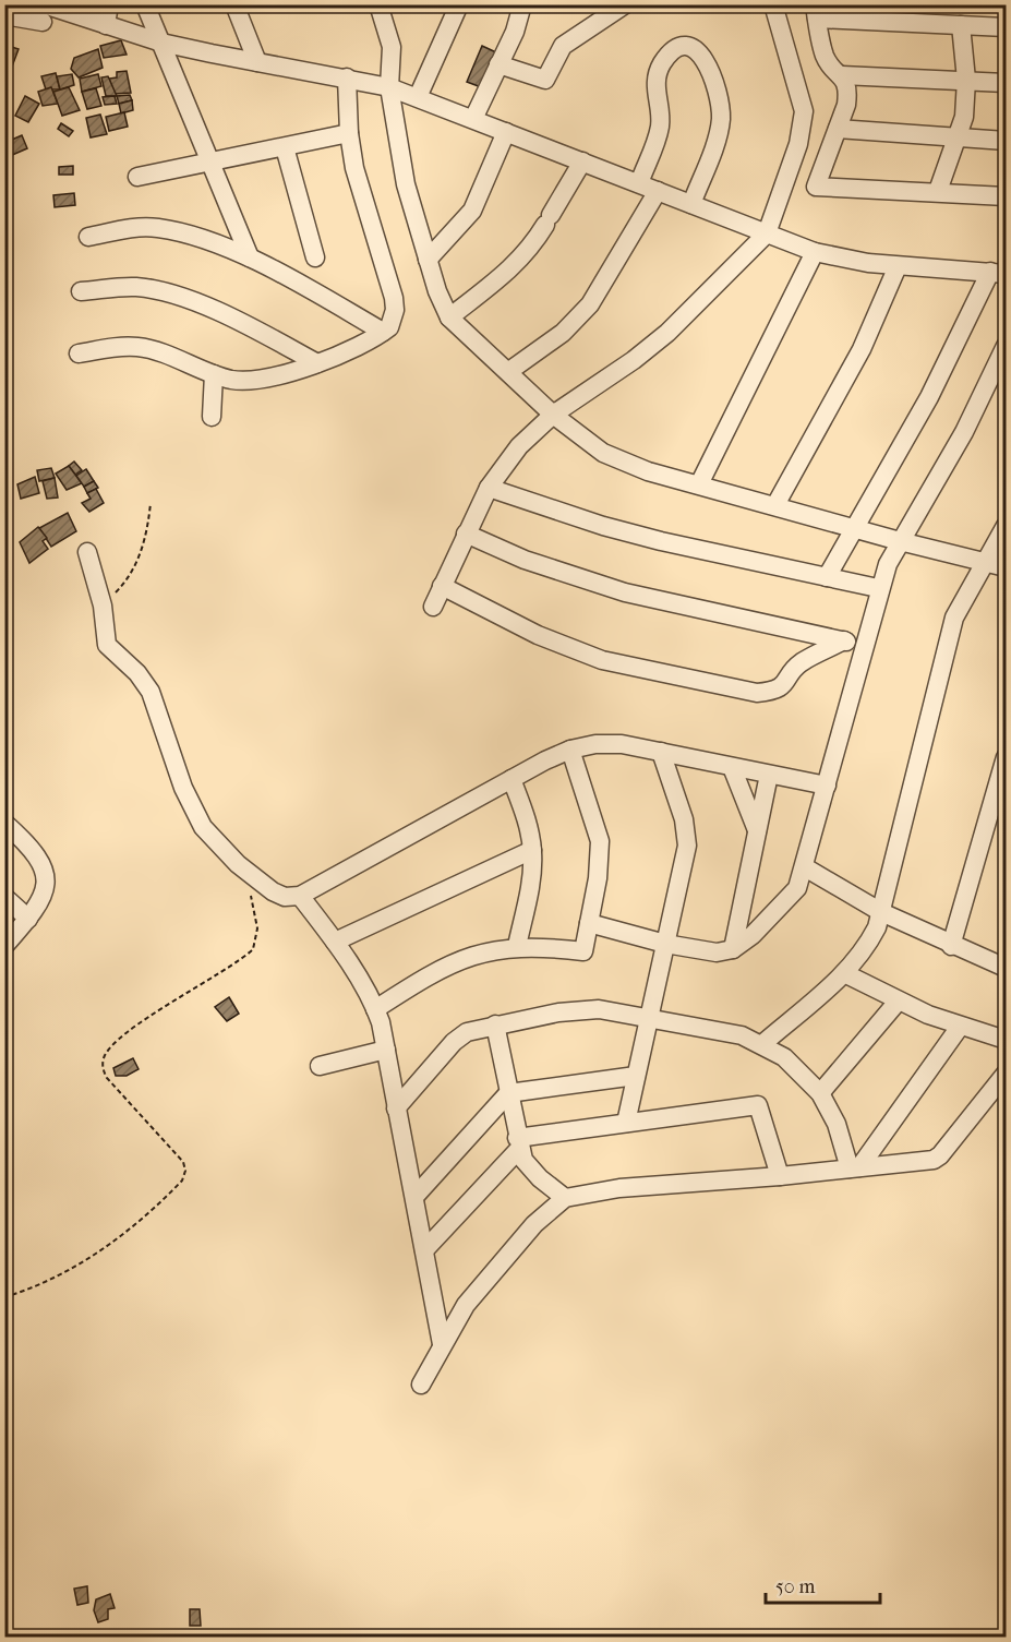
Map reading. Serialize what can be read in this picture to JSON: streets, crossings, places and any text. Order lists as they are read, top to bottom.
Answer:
{
  "scale_bar": "50 m"
}
